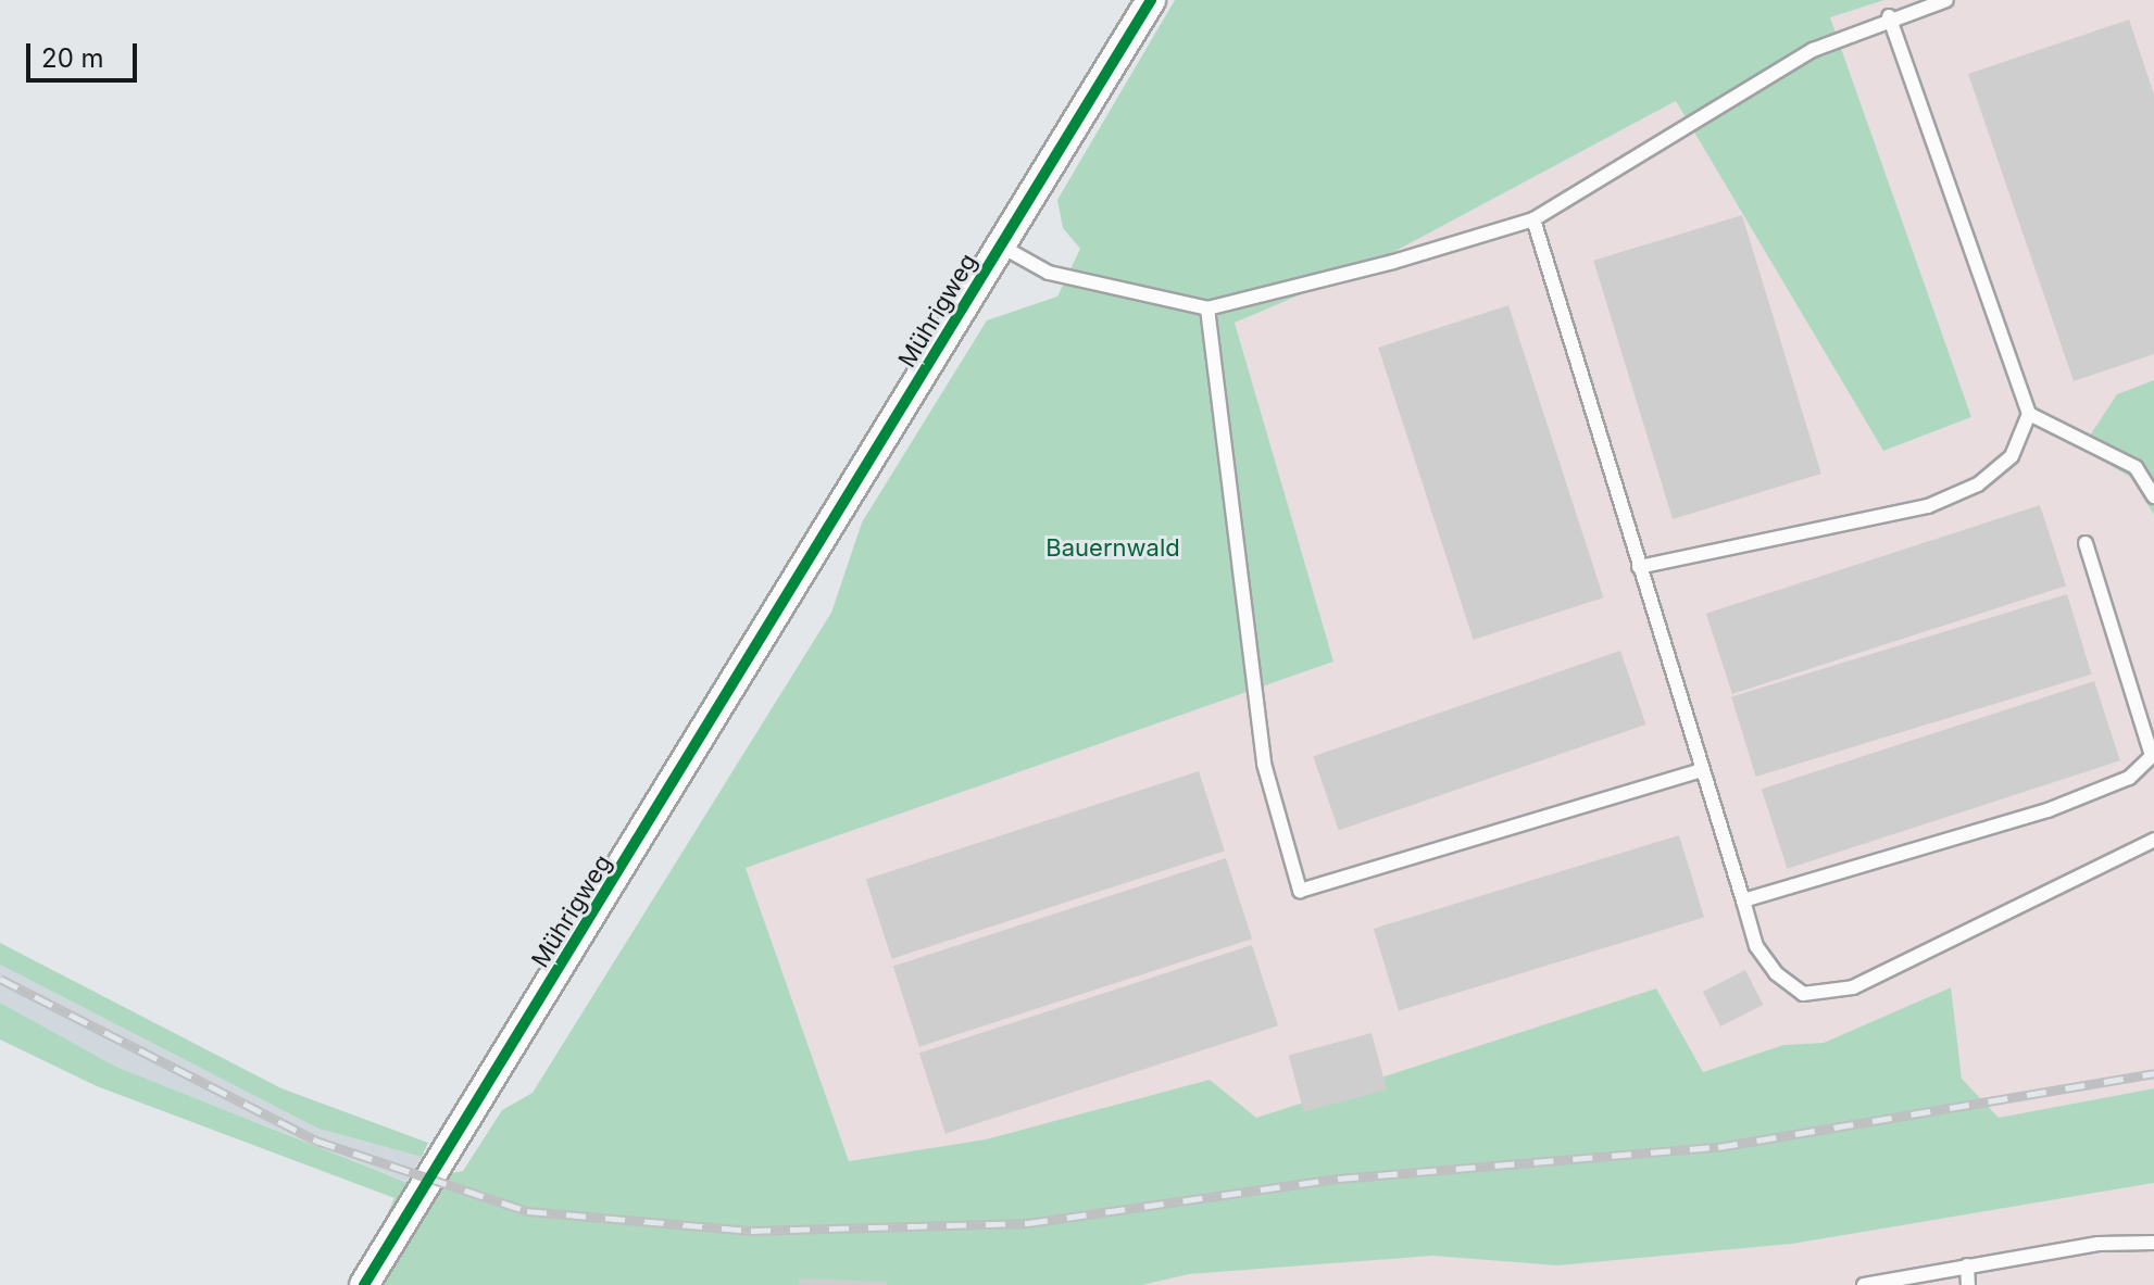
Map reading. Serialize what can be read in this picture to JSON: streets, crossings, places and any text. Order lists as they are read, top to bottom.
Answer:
{
  "streets": {
    "street": ["Mührigweg"]
  },
  "parks": ["Bauernwald"],
  "scale_bar": "20 m"
}
